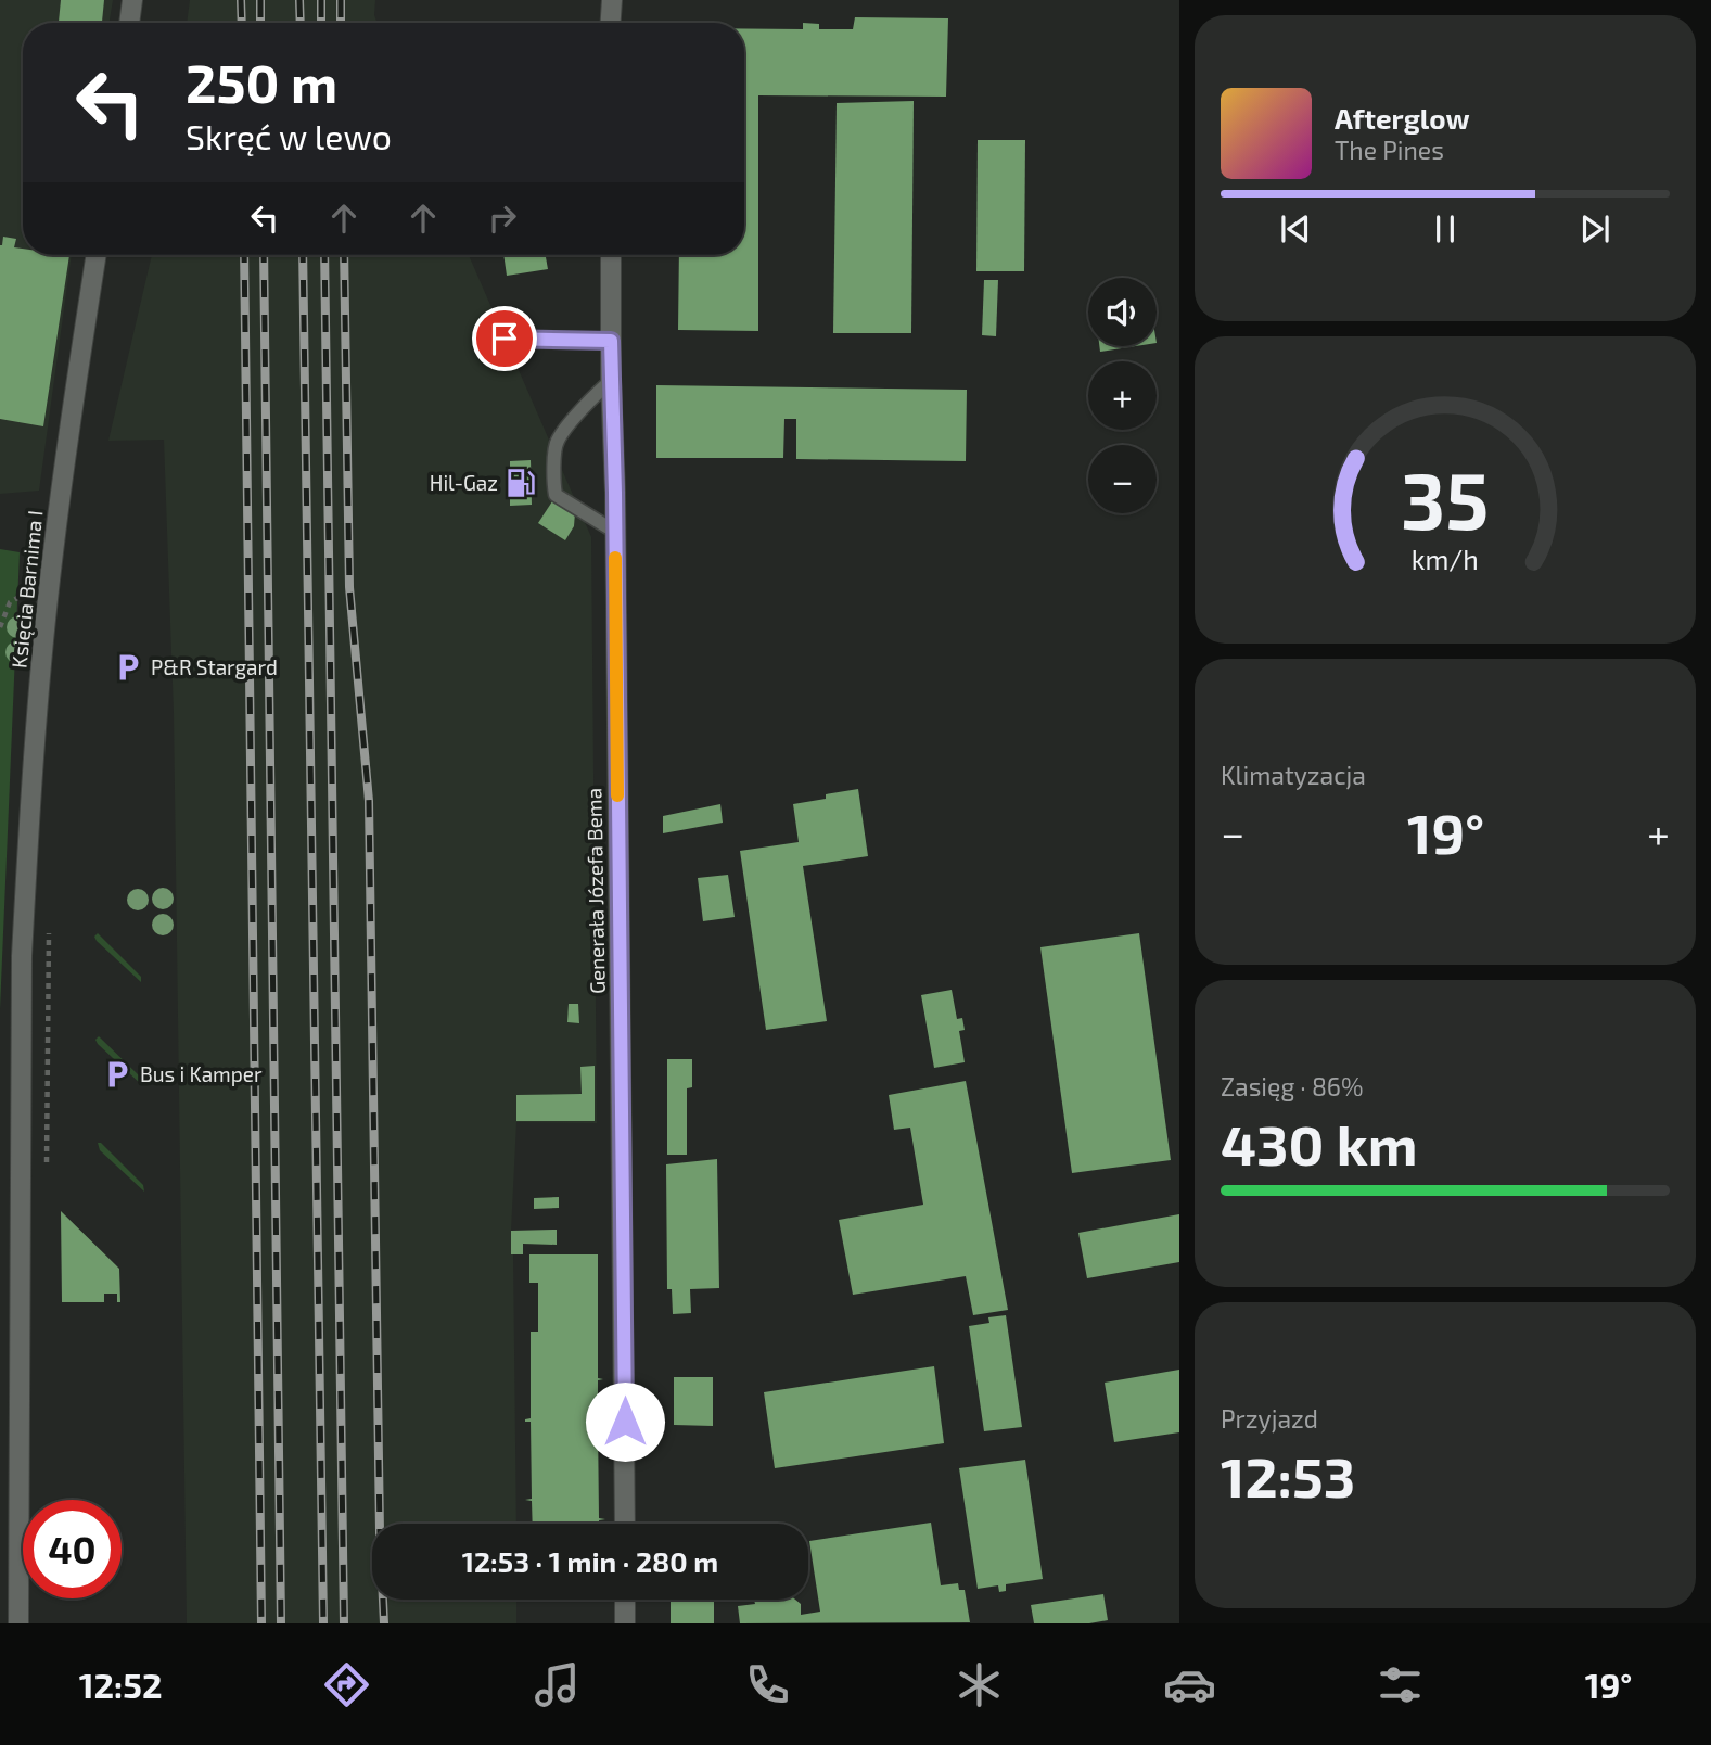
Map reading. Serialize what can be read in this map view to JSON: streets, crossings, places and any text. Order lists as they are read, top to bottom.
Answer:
{
  "streets": {
    "street": ["Księcia Barnima I", "Generała Józefa Bema"]
  },
  "places": {
    "fuel station": ["Hil-Gaz"],
    "parking": ["P&R Stargard", "Bus i Kamper"]
  },
  "page": {
    "turn": ["250 m", "Skręć w lewo"],
    "song": ["Afterglow", "The Pines"],
    "map_buttons": ["+", "−"],
    "tile": [
      "Klimatyzacja",
      ["Zasięg · 86%", "430 km"],
      ["Przyjazd", "12:53"]
    ],
    "heat": ["−", "19°", "+"],
    "limit": "40",
    "trip": "12:53 · 1 min · 280 m",
    "tabs": ["12:52", "19°"],
    "gauge": ["35", "km/h"]
  }
}
